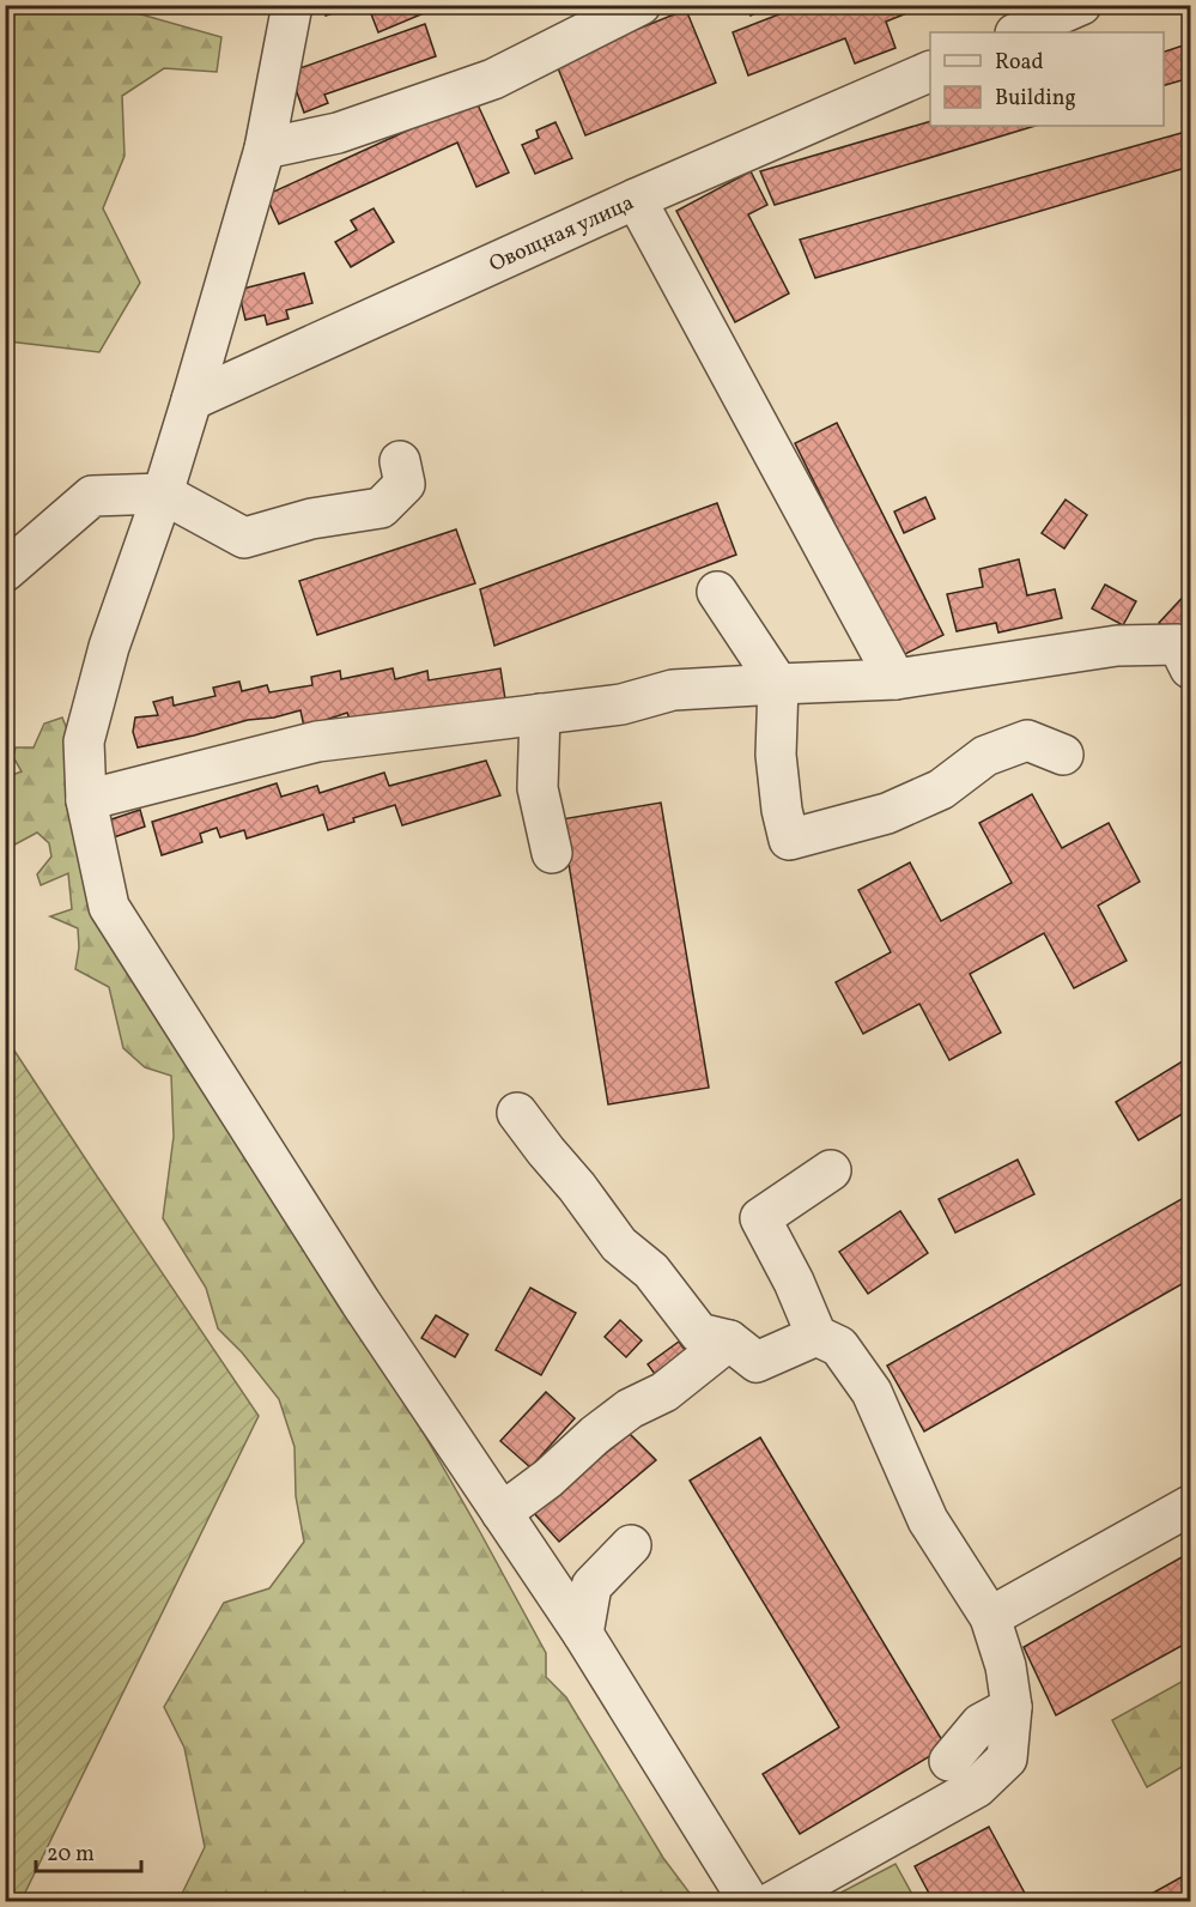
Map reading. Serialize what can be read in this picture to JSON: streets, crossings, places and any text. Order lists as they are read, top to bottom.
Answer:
{
  "streets": {
    "street": ["Овощная улица"]
  },
  "legend": ["Road", "Building"],
  "scale_bar": "20 m"
}
